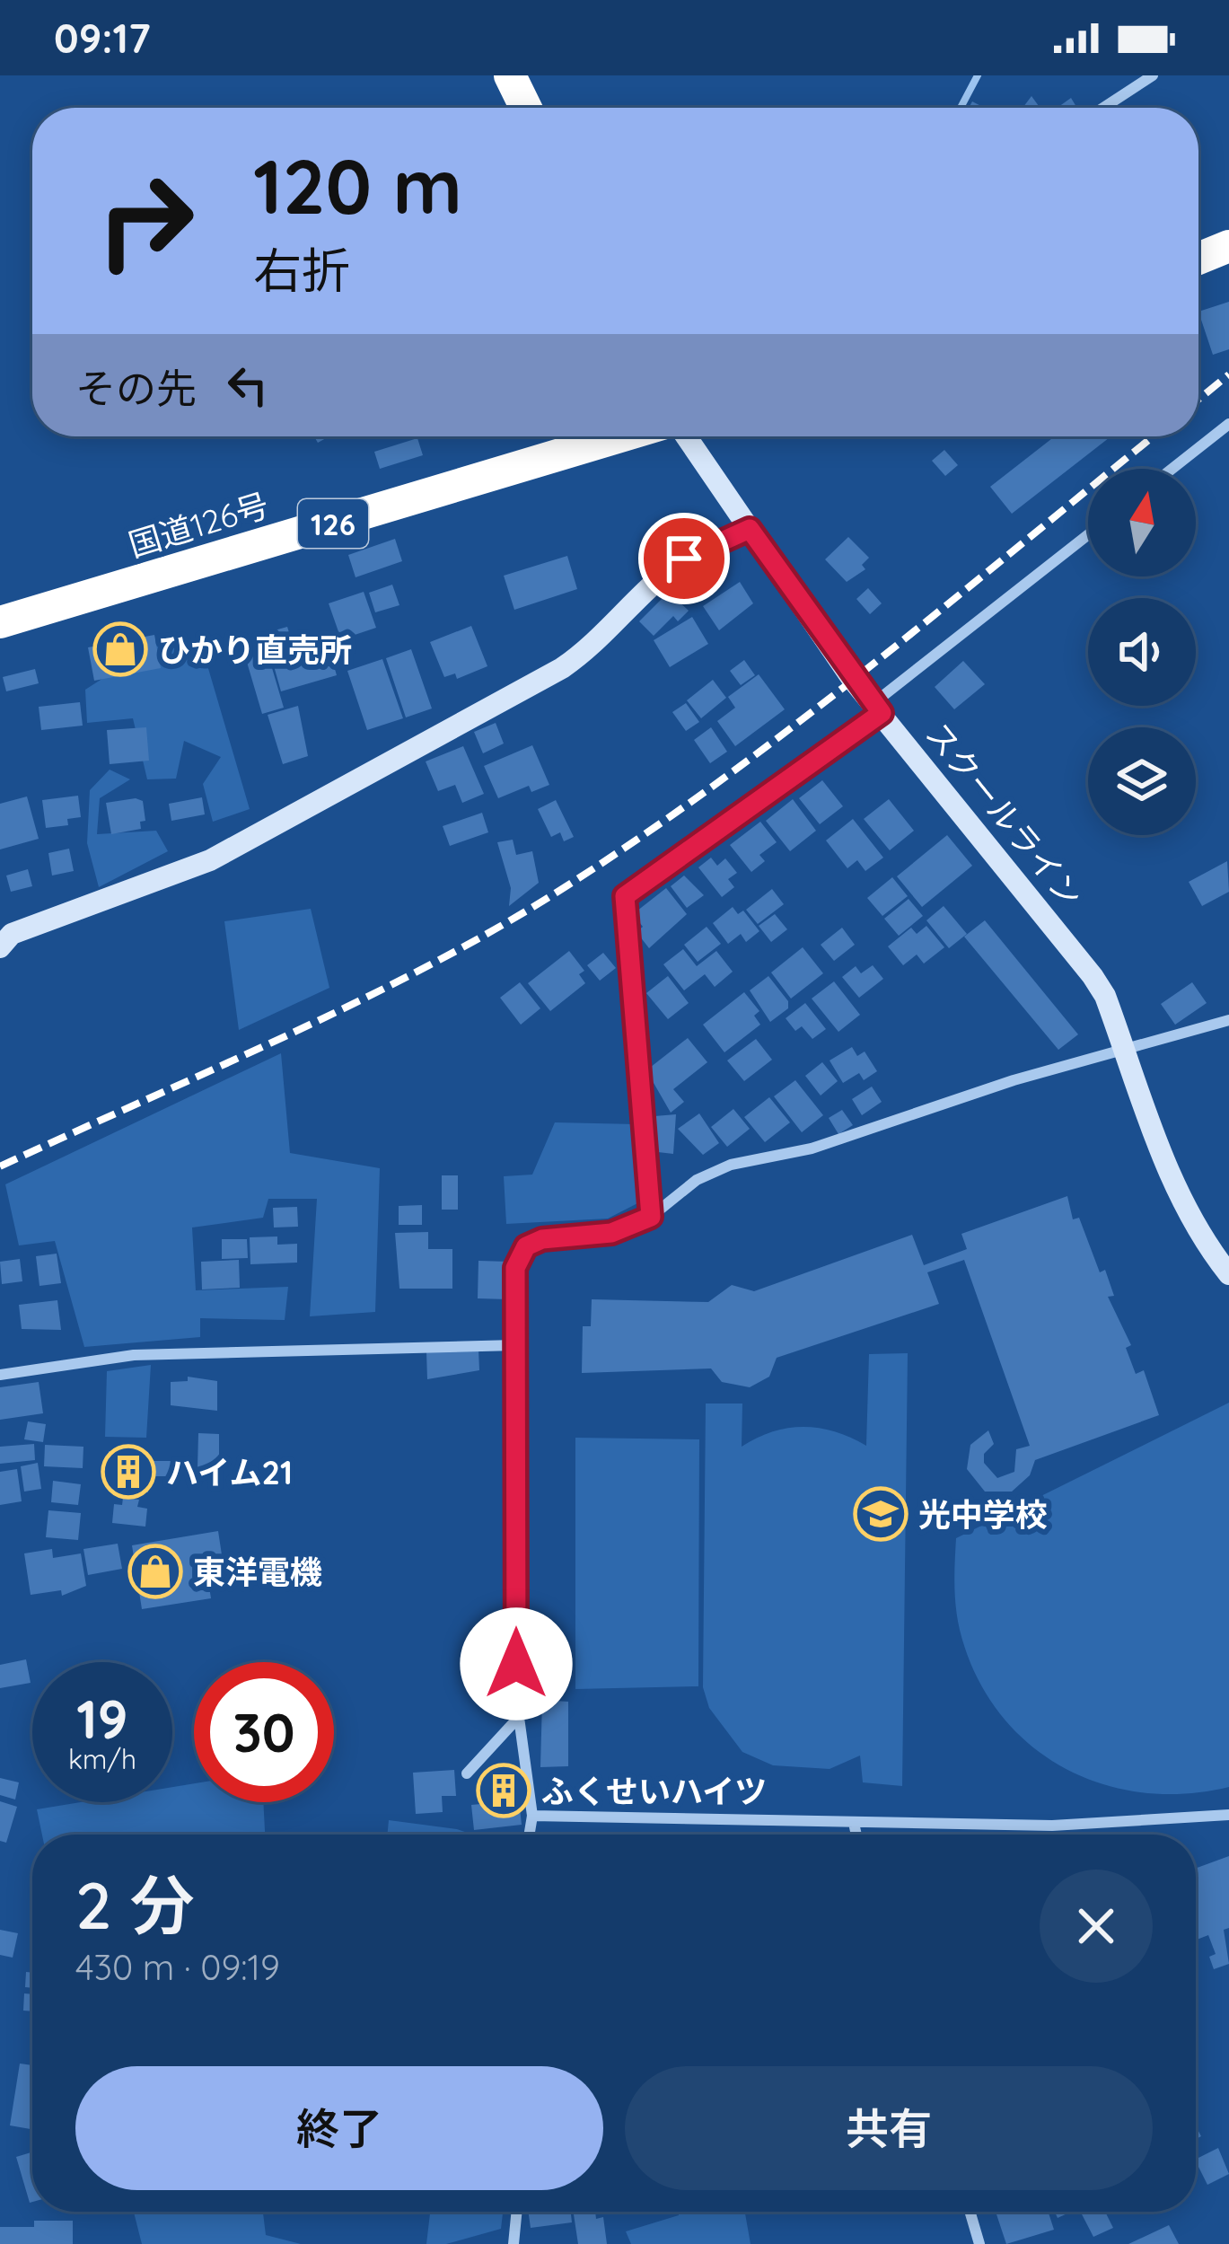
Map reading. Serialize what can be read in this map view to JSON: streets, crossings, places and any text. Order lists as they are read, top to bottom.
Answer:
{
  "streets": {
    "highway": ["126", "国道126号"],
    "street": ["スクールライン"]
  },
  "places": {
    "shop": ["ひかり直売所", "東洋電機"],
    "building": ["ハイム21", "ふくせいハイツ"],
    "school or university": ["光中学校"]
  },
  "north": "top",
  "page": {
    "status": "09:17",
    "turn": ["120 m", "右折"],
    "then": "その先",
    "speed": "19 km/h",
    "limit": "30",
    "heading": ["2 分", "430 m · 09:19"],
    "buttons": ["終了", "共有"]
  }
}
